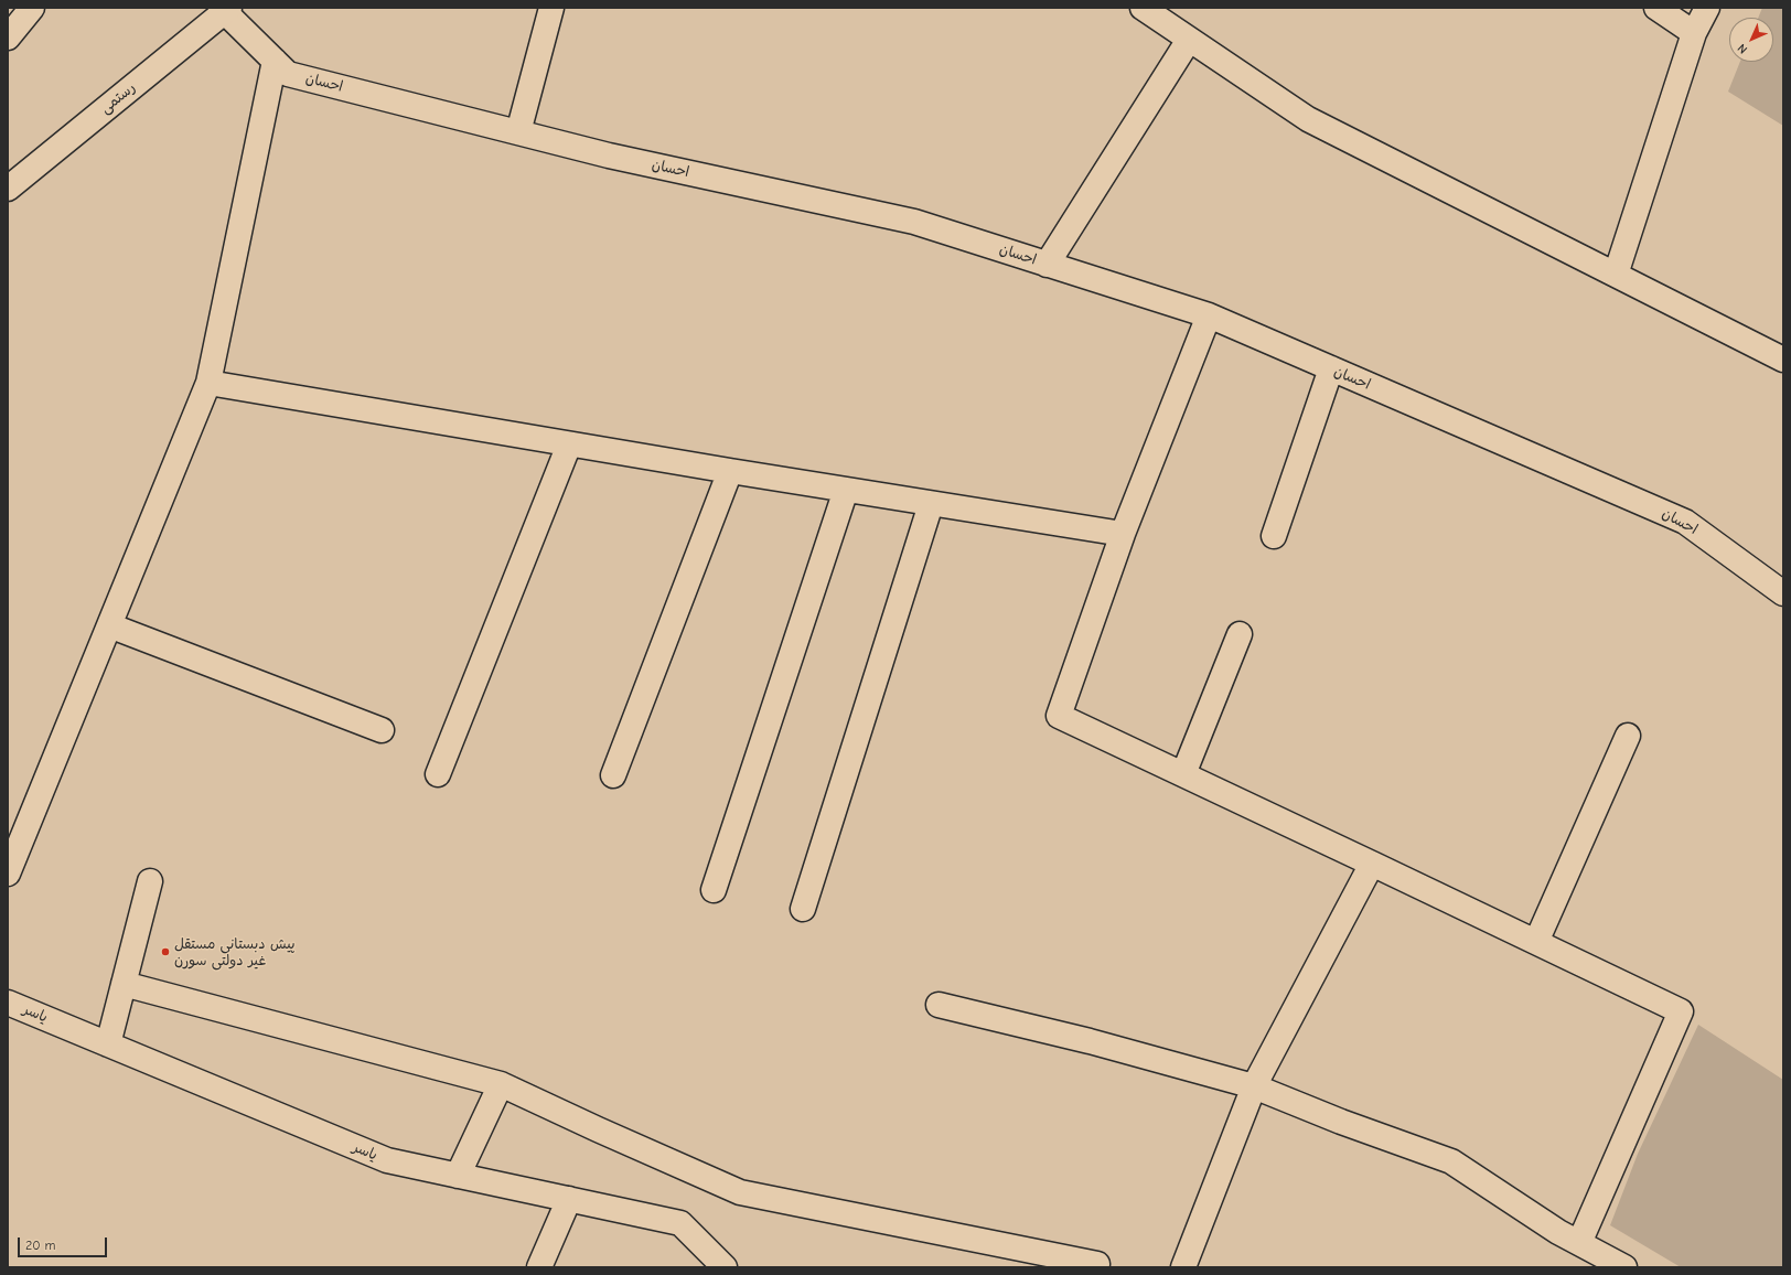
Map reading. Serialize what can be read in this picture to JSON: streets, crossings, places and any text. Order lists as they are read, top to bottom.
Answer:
{
  "streets": {
    "street": ["احسان", "رستمی", "یاسر"]
  },
  "crossings": [
    ["احسان", "رستمی"]
  ],
  "places": ["پیش دبستانی مستقل غیر دولتی سورن"],
  "scale_bar": "20 m",
  "north": "bottom left"
}
